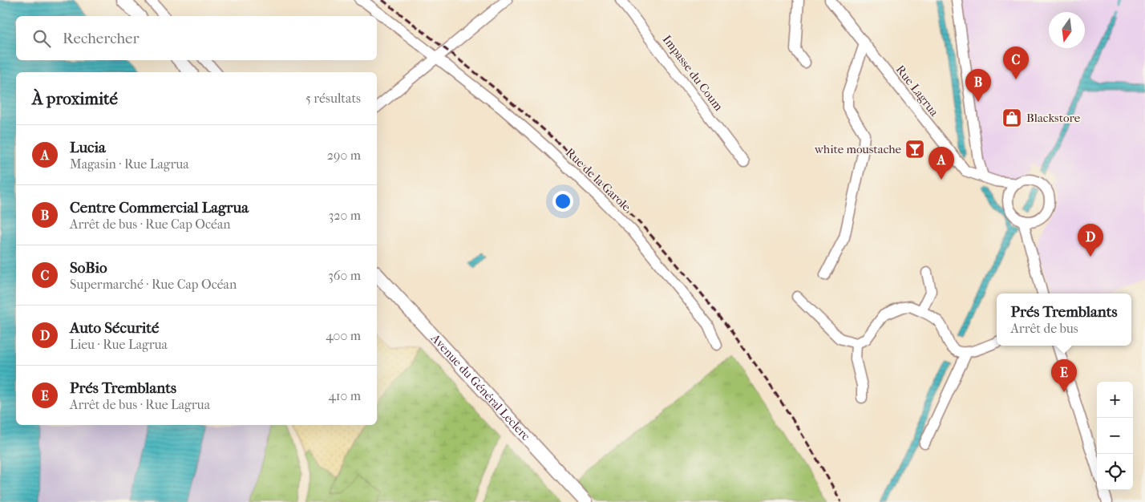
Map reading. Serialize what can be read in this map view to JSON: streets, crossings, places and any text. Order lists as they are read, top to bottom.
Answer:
{
  "streets": {
    "main road": ["Avenue du Général Leclerc"],
    "street": ["Impasse du Coum", "Rue Lagrua", "Rue de la Garole"]
  },
  "places": {
    "shop": ["Blackstore"],
    "bar": ["white moustache"]
  },
  "north": "bottom",
  "page": {
    "search": "Rechercher",
    "pins": [
      "C",
      "B",
      "A",
      "D",
      "E"
    ],
    "heading": ["À proximité", "5 résultats"],
    "list": [
      {
        "mark": "A",
        "name": "Lucia",
        "note": "Magasin · Rue Lagrua",
        "value": "290 m"
      },
      {
        "mark": "B",
        "name": "Centre Commercial Lagrua",
        "note": "Arrêt de bus · Rue Cap Océan",
        "value": "320 m"
      },
      {
        "mark": "C",
        "name": "SoBio",
        "note": "Supermarché · Rue Cap Océan",
        "value": "360 m"
      },
      {
        "mark": "D",
        "name": "Auto Sécurité",
        "note": "Lieu · Rue Lagrua",
        "value": "400 m"
      },
      {
        "mark": "E",
        "name": "Prés Tremblants",
        "note": "Arrêt de bus · Rue Lagrua",
        "value": "410 m"
      }
    ],
    "popup": ["Prés Tremblants", "Arrêt de bus"],
    "map_buttons": ["+", "−"]
  }
}
